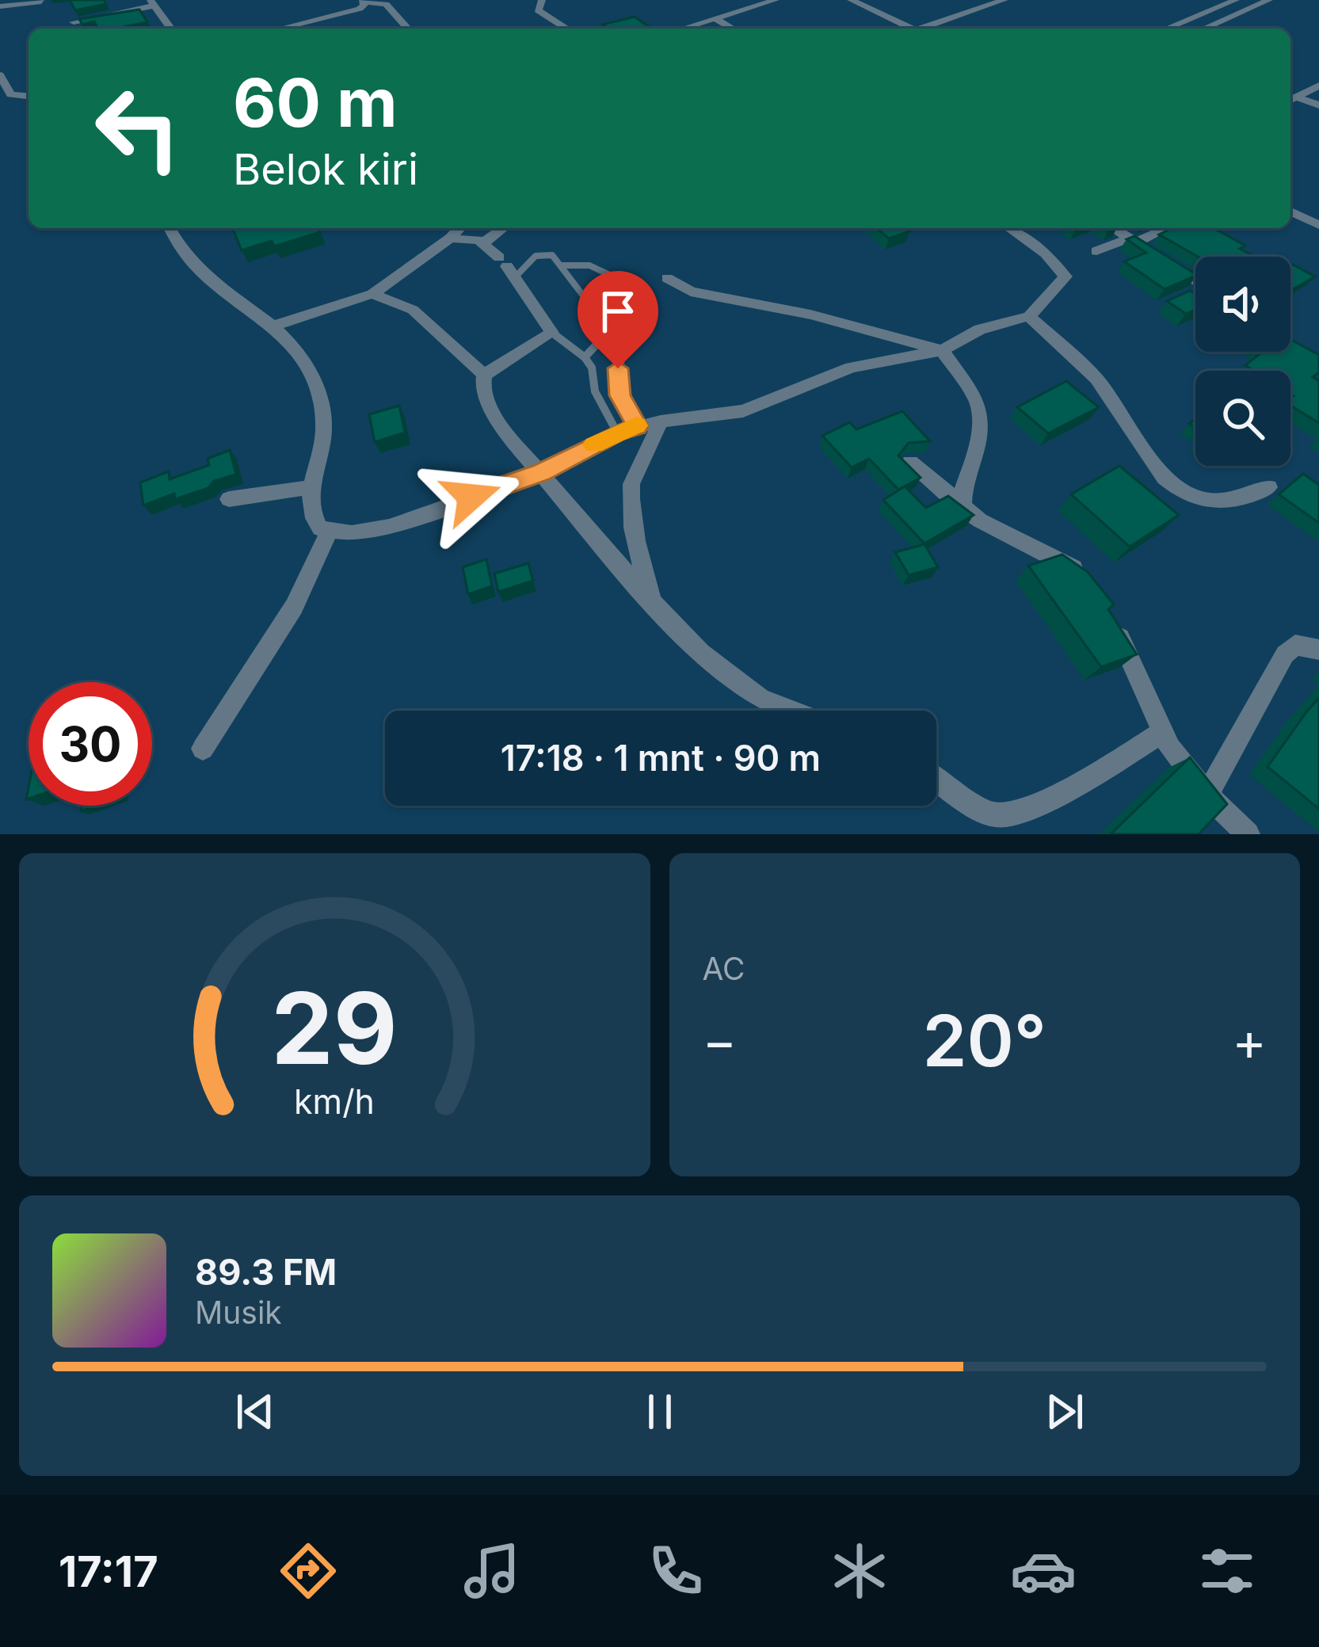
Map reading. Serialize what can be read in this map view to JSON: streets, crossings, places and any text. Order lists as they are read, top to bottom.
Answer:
{
  "page": {
    "turn": ["60 m", "Belok kiri"],
    "limit": "30",
    "trip": "17:18 · 1 mnt · 90 m",
    "tile": "AC",
    "heat": ["−", "20°", "+"],
    "song": ["89.3 FM", "Musik"],
    "tabs": "17:17",
    "gauge": ["29", "km/h"]
  }
}
